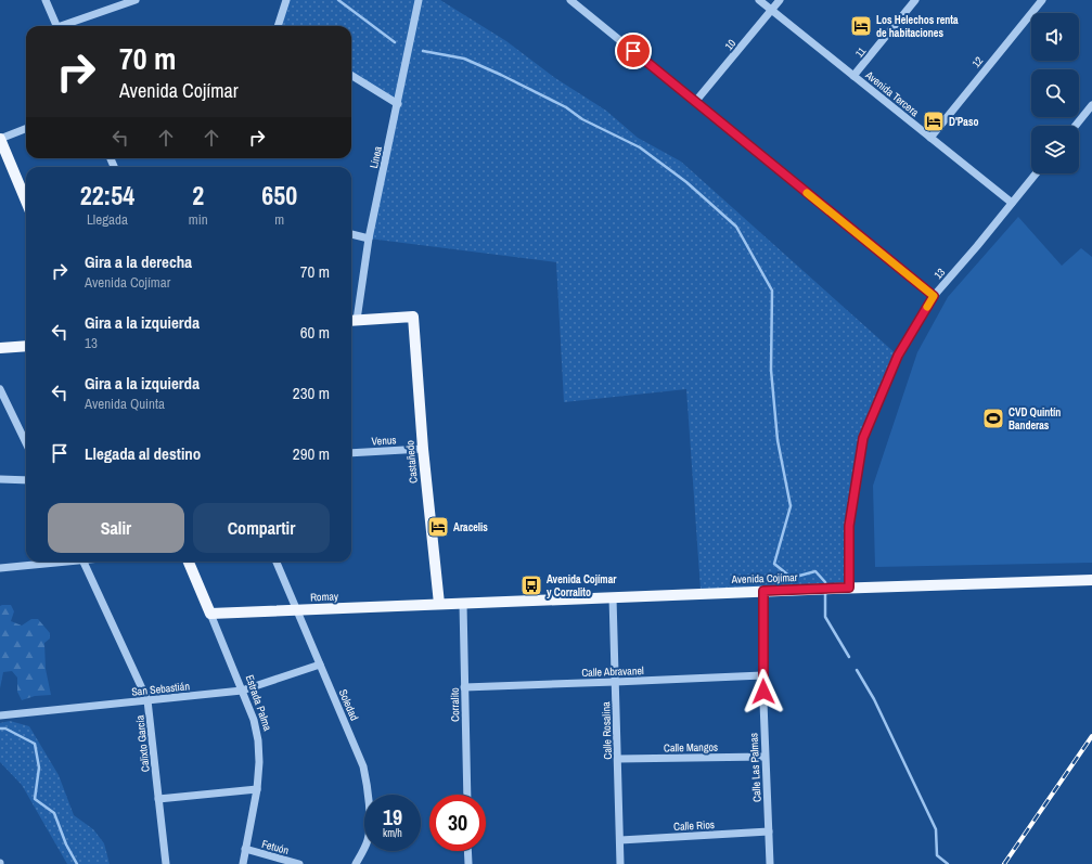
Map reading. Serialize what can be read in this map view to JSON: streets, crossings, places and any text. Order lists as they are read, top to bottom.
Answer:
{
  "streets": {
    "main road": [
      "Castañedo",
      "Avenida Cojímar",
      "Romay",
      "Estrada Palma"
    ],
    "street": [
      "10",
      "11",
      "12",
      "Avenida Tercera",
      "Línea",
      "13",
      "Venus",
      "Calle Abravanel",
      "San Sebastián",
      "Soledad",
      "Corralito",
      "Calle Rosalina",
      "Calixto García",
      "Calle Mangos",
      "Calle Las Palmas",
      "Calle Rios",
      "Fetuón"
    ]
  },
  "crossings": [
    ["10", "Avenida Tercera"],
    ["11", "Avenida Tercera"],
    ["12", "Avenida Tercera"],
    ["Avenida Tercera", "13"],
    ["Línea", "Castañedo"],
    ["13", "Avenida Cojímar"],
    ["Venus", "Castañedo"],
    ["Castañedo", "Avenida Cojímar"],
    ["Castañedo", "Romay"],
    ["Avenida Cojímar", "Romay"],
    ["Avenida Cojímar", "Corralito"],
    ["Avenida Cojímar", "Calle Rosalina"],
    ["Avenida Cojímar", "Calle Las Palmas"],
    ["Romay", "Estrada Palma"],
    ["Romay", "Soledad"],
    ["Calle Abravanel", "Corralito"],
    ["Calle Abravanel", "Calle Rosalina"],
    ["Calle Abravanel", "Calle Las Palmas"],
    ["San Sebastián", "Estrada Palma"],
    ["San Sebastián", "Soledad"],
    ["San Sebastián", "Calixto García"],
    ["Estrada Palma", "Fetuón"],
    ["Calle Rosalina", "Calle Mangos"],
    ["Calle Rosalina", "Calle Rios"],
    ["Calle Mangos", "Calle Las Palmas"],
    ["Calle Las Palmas", "Calle Rios"]
  ],
  "places": {
    "hotel": ["Los Helechos renta de habitaciones", "D'Paso", "Aracelis"],
    "sports": ["CVD Quintín Banderas"],
    "bus stop": ["Avenida Cojímar y Corralito"]
  },
  "page": {
    "turn": ["70 m", "Avenida Cojímar"],
    "eta": [
      "22:54",
      "Llegada",
      "2",
      "min",
      "650",
      "m"
    ],
    "list": [
      {
        "name": "Gira a la derecha",
        "note": "Avenida Cojímar",
        "value": "70 m"
      },
      {
        "name": "Gira a la izquierda",
        "note": "13",
        "value": "60 m"
      },
      {
        "name": "Gira a la izquierda",
        "note": "Avenida Quinta",
        "value": "230 m"
      },
      {
        "name": "Llegada al destino",
        "value": "290 m"
      }
    ],
    "buttons": ["Salir", "Compartir"],
    "speed": "19 km/h",
    "limit": "30"
  }
}
